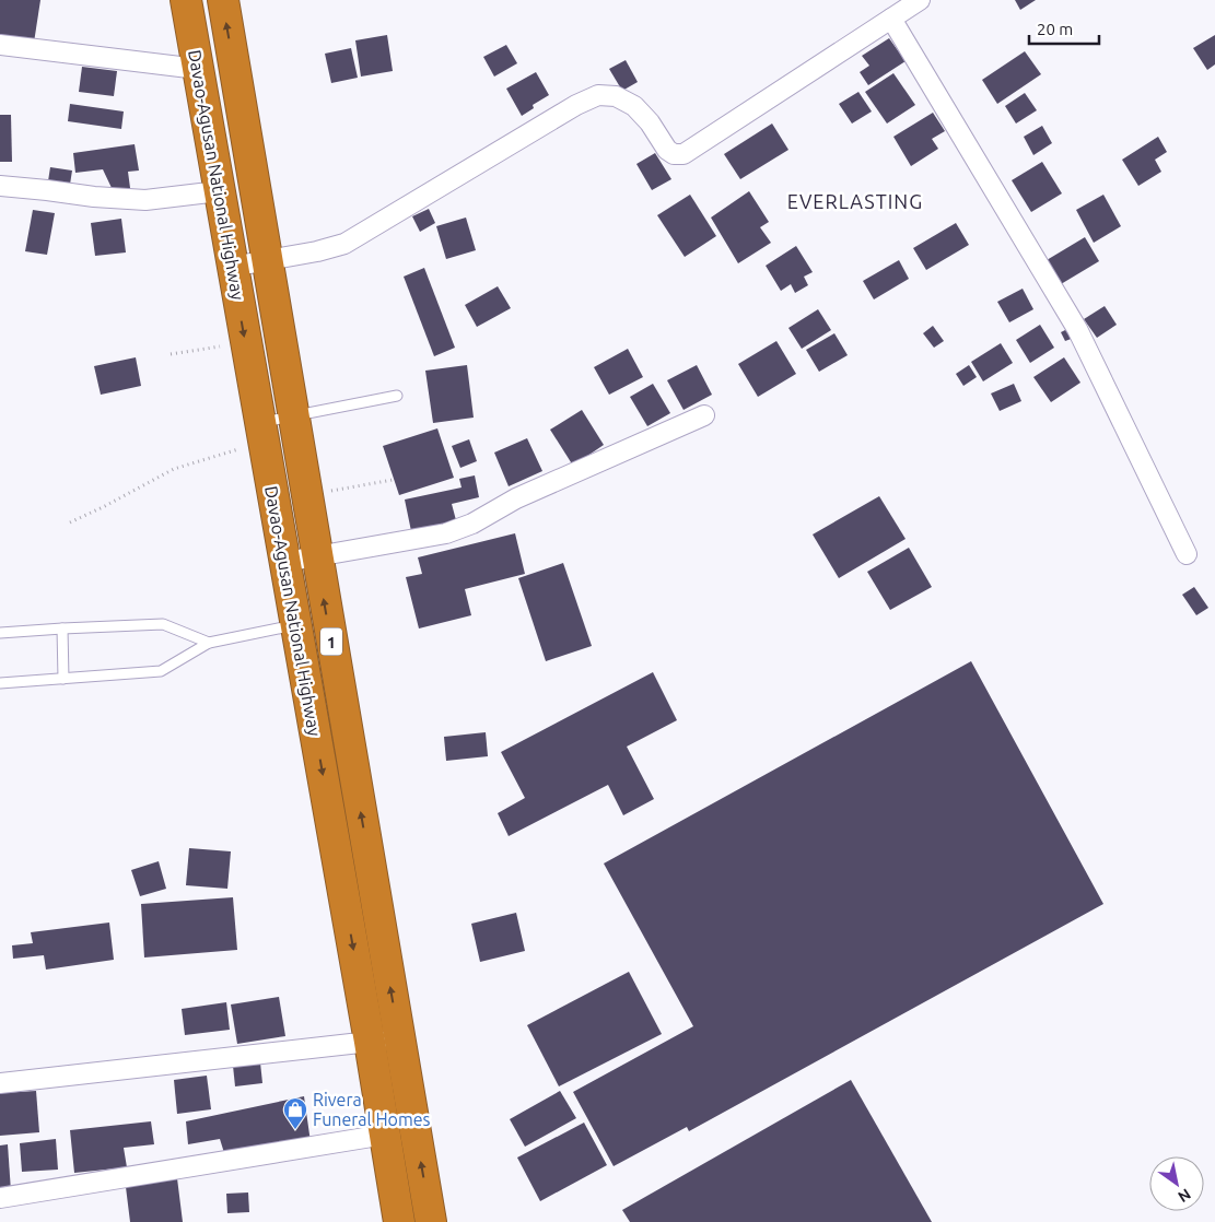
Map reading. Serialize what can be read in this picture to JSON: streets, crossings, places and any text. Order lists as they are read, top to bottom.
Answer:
{
  "streets": {
    "highway": ["Davao-Agusan National Highway", "1"]
  },
  "districts": ["EVERLASTING"],
  "places": {
    "shop": ["Rivera Funeral Homes"]
  },
  "scale_bar": "20 m",
  "north": "bottom right"
}
